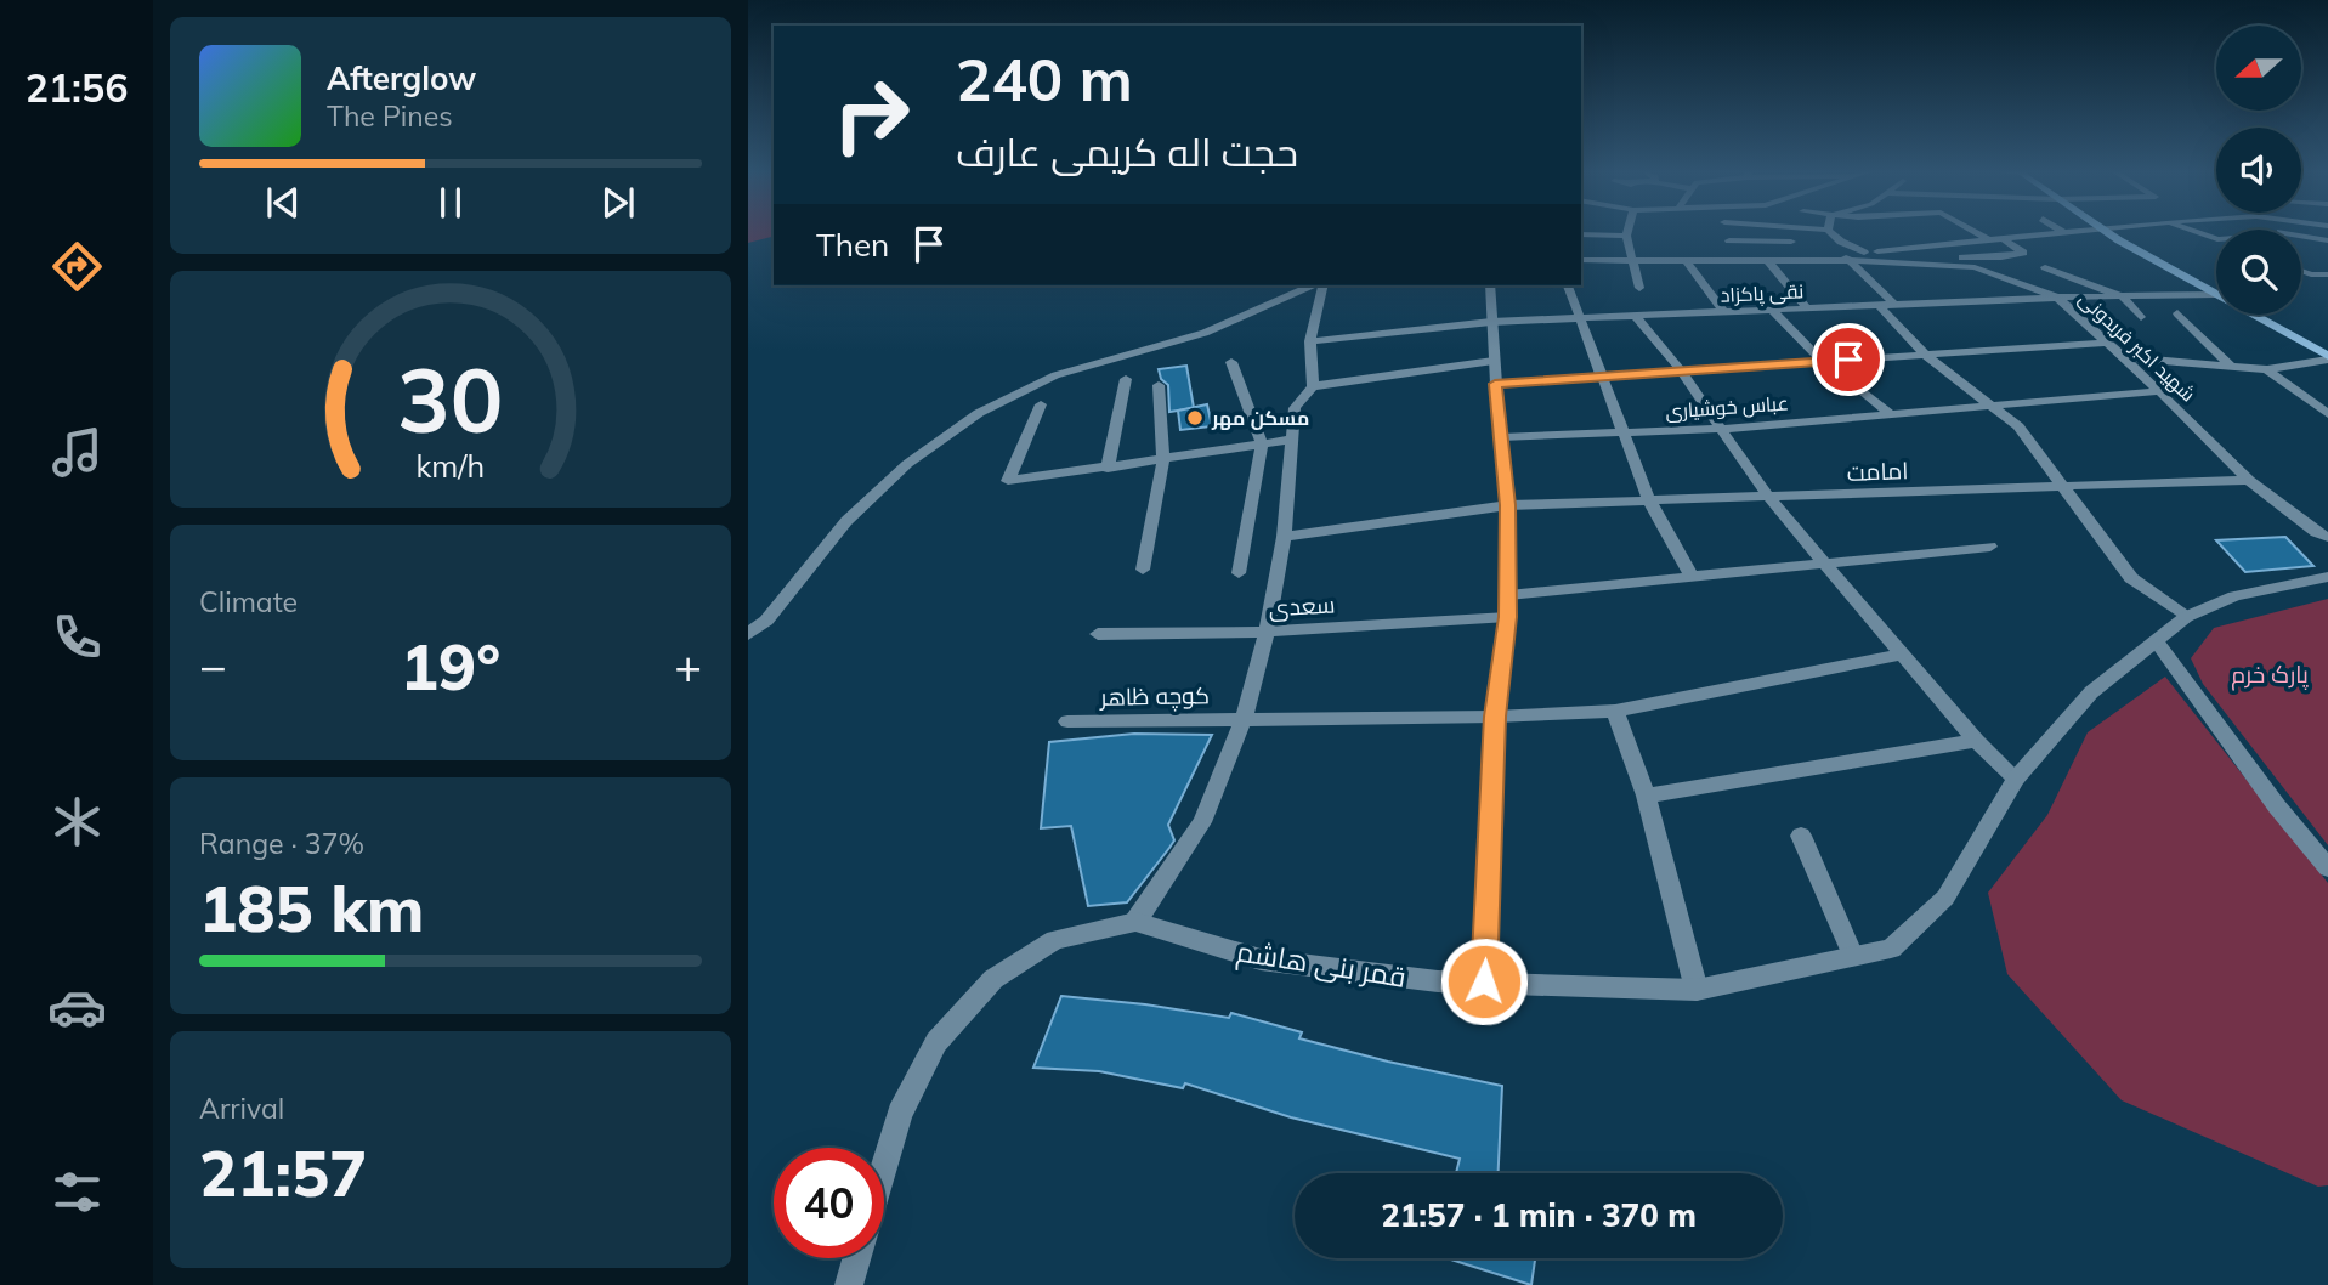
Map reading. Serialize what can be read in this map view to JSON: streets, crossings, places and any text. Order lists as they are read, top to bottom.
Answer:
{
  "streets": {
    "street": [
      "نقی پاکزاد",
      "شهید اکبر فریدونی",
      "عباس خوشیاری",
      "امامت",
      "سعدی",
      "کوچه ظاهر",
      "قمر بنی هاشم"
    ]
  },
  "crossings": [
    ["نقی پاکزاد", "شهید اکبر فریدونی"],
    ["شهید اکبر فریدونی", "عباس خوشیاری"],
    ["شهید اکبر فریدونی", "امامت"]
  ],
  "parks": ["پارک خرم"],
  "places": ["مسکن مهر"],
  "north": "left",
  "page": {
    "tabs": "21:56",
    "turn": ["240 m", "حجت اله کریمی عارف"],
    "song": ["Afterglow", "The Pines"],
    "then": "Then",
    "tile": [
      "Climate",
      ["Range · 37%", "185 km"],
      ["Arrival", "21:57"]
    ],
    "heat": ["−", "19°", "+"],
    "limit": "40",
    "trip": "21:57 · 1 min · 370 m",
    "gauge": ["30", "km/h"]
  }
}
